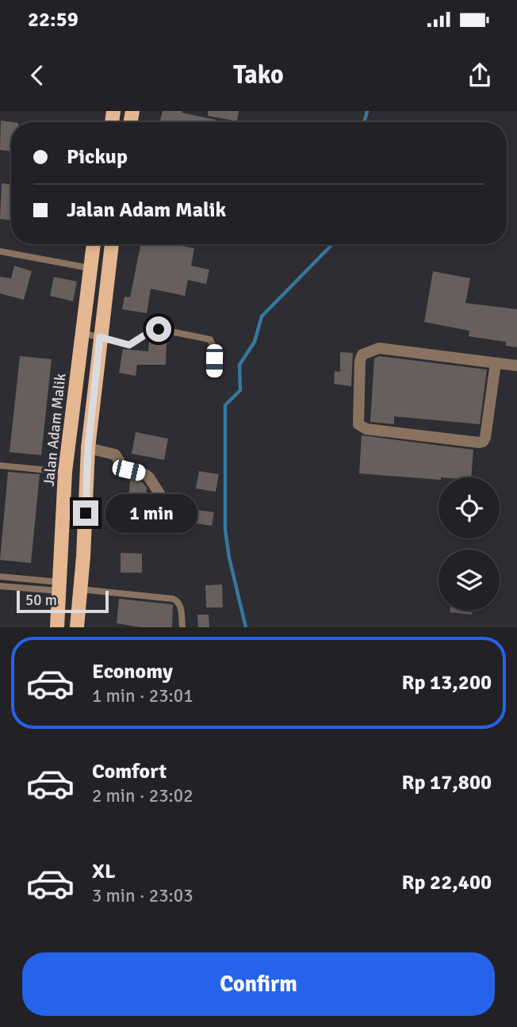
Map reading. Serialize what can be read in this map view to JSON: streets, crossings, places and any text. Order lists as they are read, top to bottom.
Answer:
{
  "streets": {
    "main road": ["Jalan Adam Malik"]
  },
  "scale_bar": "50 m",
  "page": {
    "status": "22:59",
    "header": "Tako",
    "banner": ["Pickup", "Jalan Adam Malik"],
    "bubble": "1 min",
    "scale": "50 m",
    "list": [
      {
        "name": "Economy",
        "note": "1 min · 23:01",
        "value": "Rp 13,200"
      },
      {
        "name": "Comfort",
        "note": "2 min · 23:02",
        "value": "Rp 17,800"
      },
      {
        "name": "XL",
        "note": "3 min · 23:03",
        "value": "Rp 22,400"
      }
    ],
    "buttons": "Confirm"
  }
}
